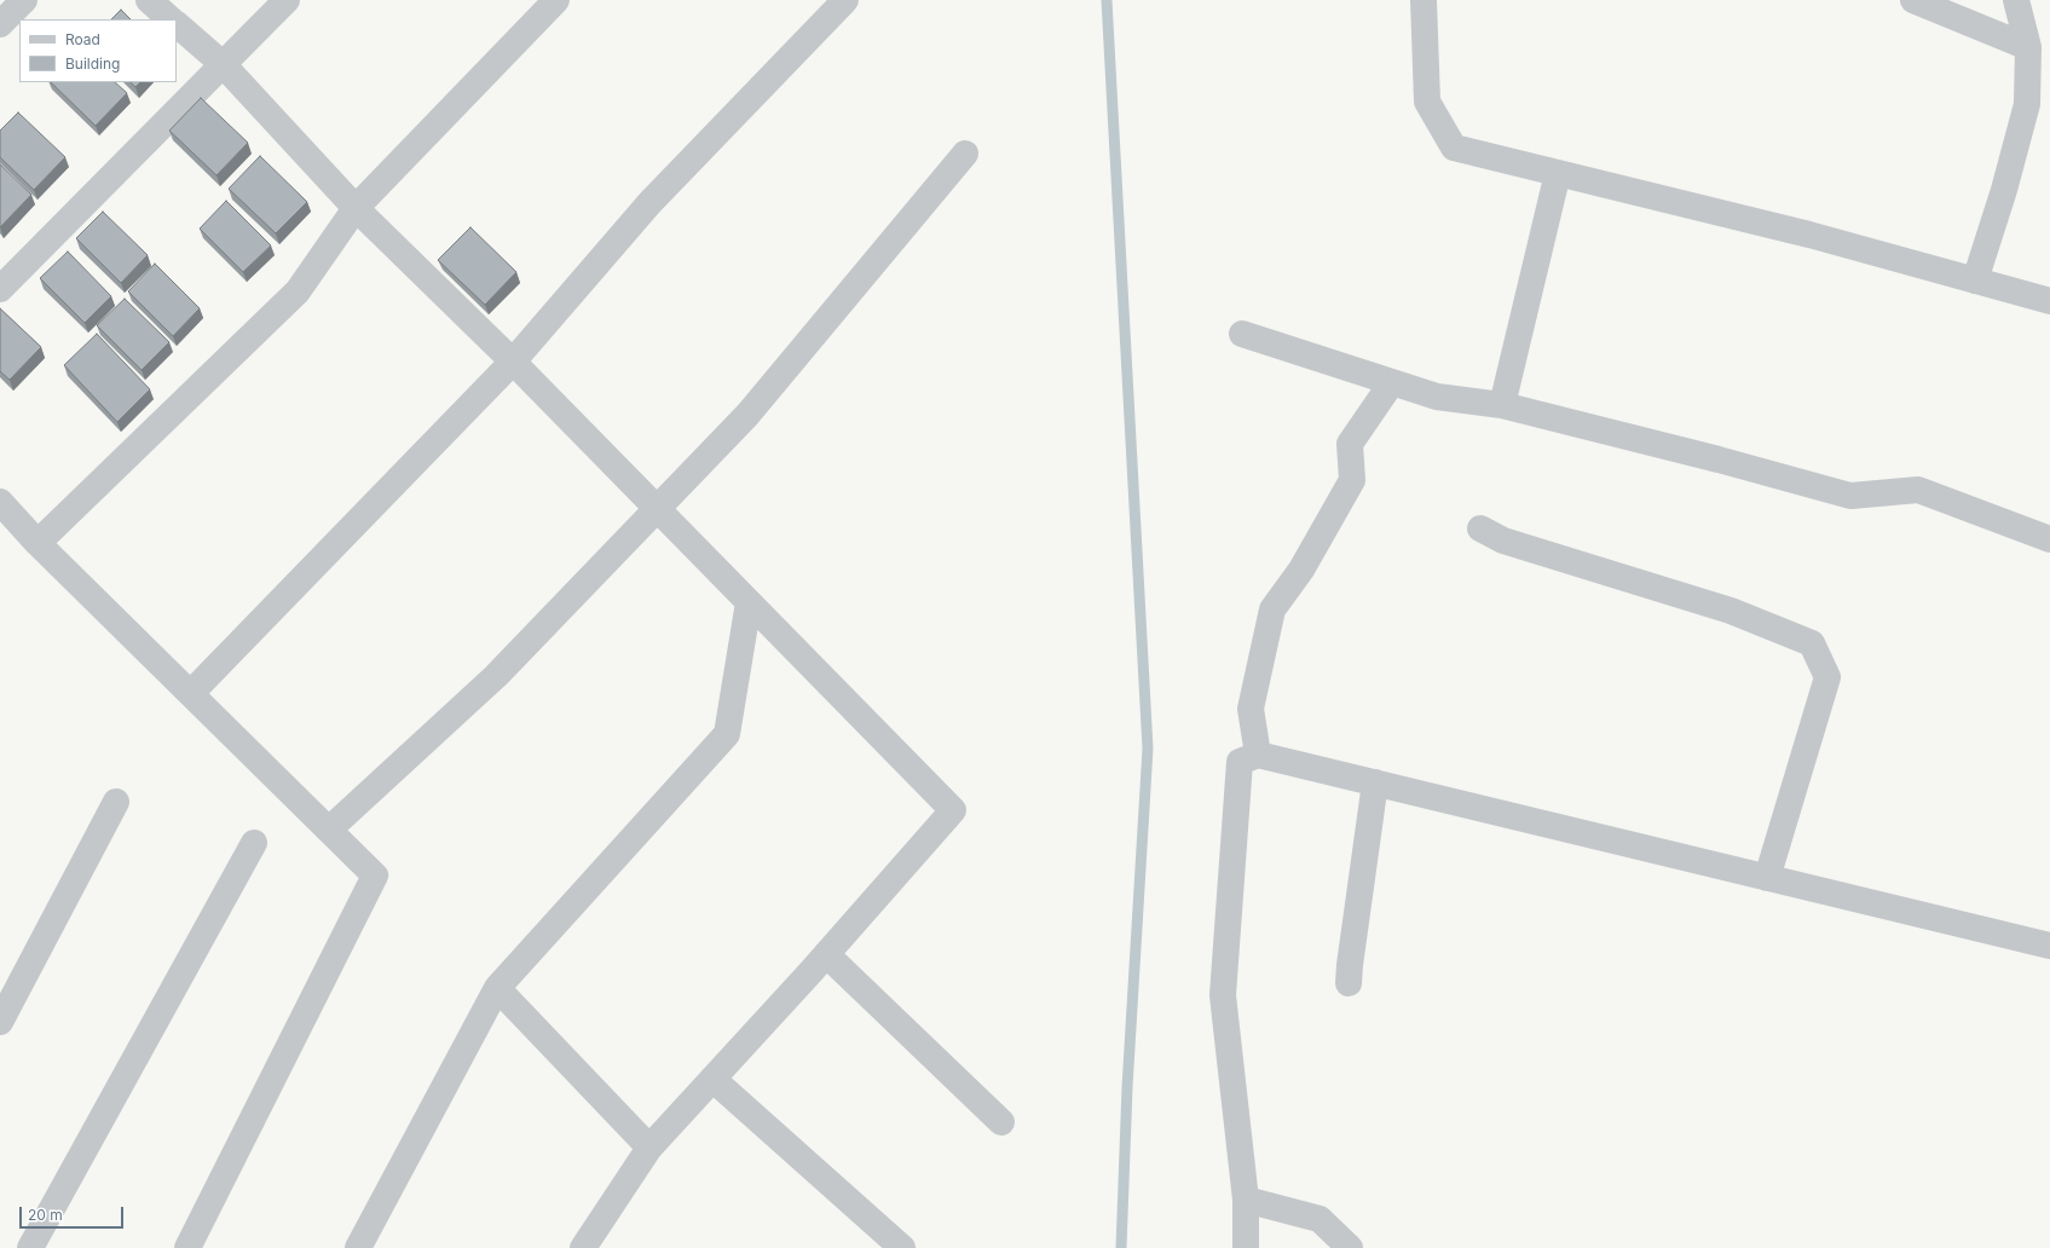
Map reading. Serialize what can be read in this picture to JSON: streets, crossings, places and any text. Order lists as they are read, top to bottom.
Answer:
{
  "legend": ["Road", "Building"],
  "scale_bar": "20 m"
}
